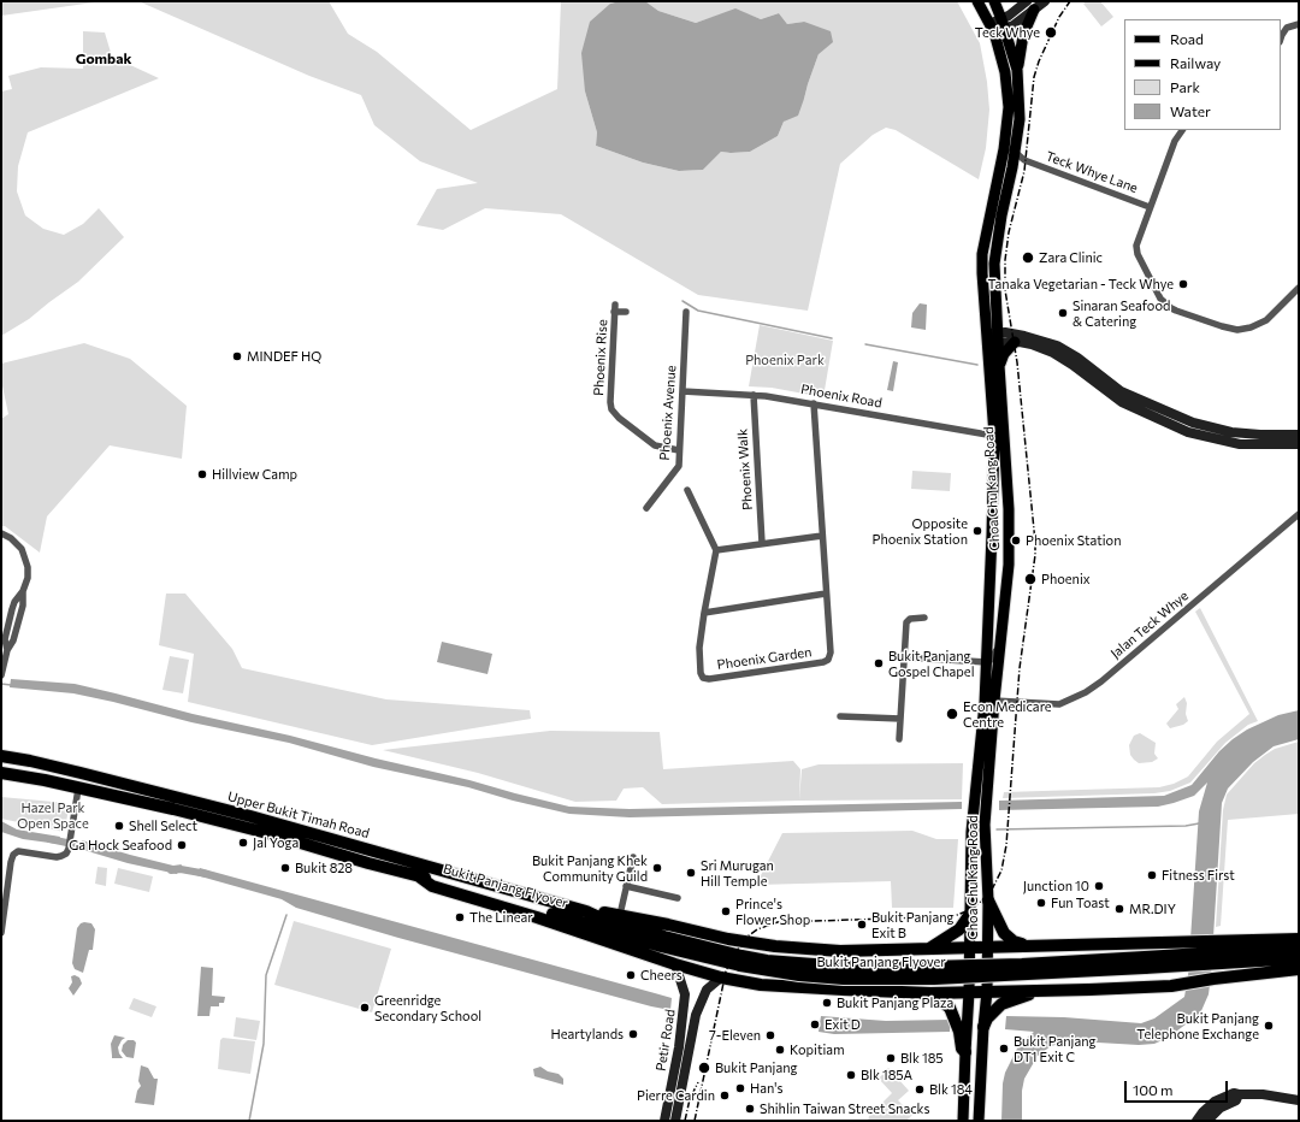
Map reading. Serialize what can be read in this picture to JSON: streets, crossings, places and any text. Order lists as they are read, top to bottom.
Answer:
{
  "streets": {
    "highway": ["Upper Bukit Timah Road", "Bukit Panjang Flyover"],
    "main road": ["Choa Chu Kang Road", "Petir Road"],
    "street": [
      "Teck Whye Lane",
      "Phoenix Rise",
      "Phoenix Road",
      "Phoenix Avenue",
      "Phoenix Walk",
      "Jalan Teck Whye",
      "Phoenix Garden"
    ]
  },
  "crossings": [
    ["Teck Whye Lane", "Choa Chu Kang Road"],
    ["Phoenix Rise", "Phoenix Avenue"],
    ["Phoenix Road", "Phoenix Avenue"],
    ["Phoenix Road", "Phoenix Walk"],
    ["Phoenix Road", "Choa Chu Kang Road"],
    ["Phoenix Road", "Phoenix Garden"],
    ["Choa Chu Kang Road", "Jalan Teck Whye"],
    ["Upper Bukit Timah Road", "Bukit Panjang Flyover"]
  ],
  "districts": ["Gombak"],
  "parks": ["Phoenix Park", "Hazel Park Open Space"],
  "places": [
    "Teck Whye",
    "Zara Clinic",
    "Tanaka Vegetarian - Teck Whye",
    "Sinaran Seafood & Catering",
    "MINDEF HQ",
    "Hillview Camp",
    "Opposite Phoenix Station",
    "Phoenix Station",
    "Phoenix",
    "Bukit Panjang Gospel Chapel",
    "Econ Medicare Centre",
    "Shell Select",
    "Jal Yoga",
    "Ga Hock Seafood",
    "Bukit 828",
    "Bukit Panjang Khek Community Guild",
    "Sri Murugan Hill Temple",
    "Fitness First",
    "Junction 10",
    "Fun Toast",
    "MR.DIY",
    "Prince's Flower Shop",
    "The Linear",
    "Bukit Panjang Exit B",
    "Cheers",
    "Bukit Panjang Plaza",
    "Greenridge Secondary School",
    "Exit D",
    "Bukit Panjang Telephone Exchange",
    "Heartylands",
    "7-Eleven",
    "Bukit Panjang DT1 Exit C",
    "Kopitiam",
    "Blk 185",
    "Bukit Panjang",
    "Blk 185A",
    "Han's",
    "Blk 184",
    "Pierre Cardin",
    "Shihlin Taiwan Street Snacks"
  ],
  "legend": [
    "Road",
    "Railway",
    "Park",
    "Water"
  ],
  "scale_bar": "100 m"
}
